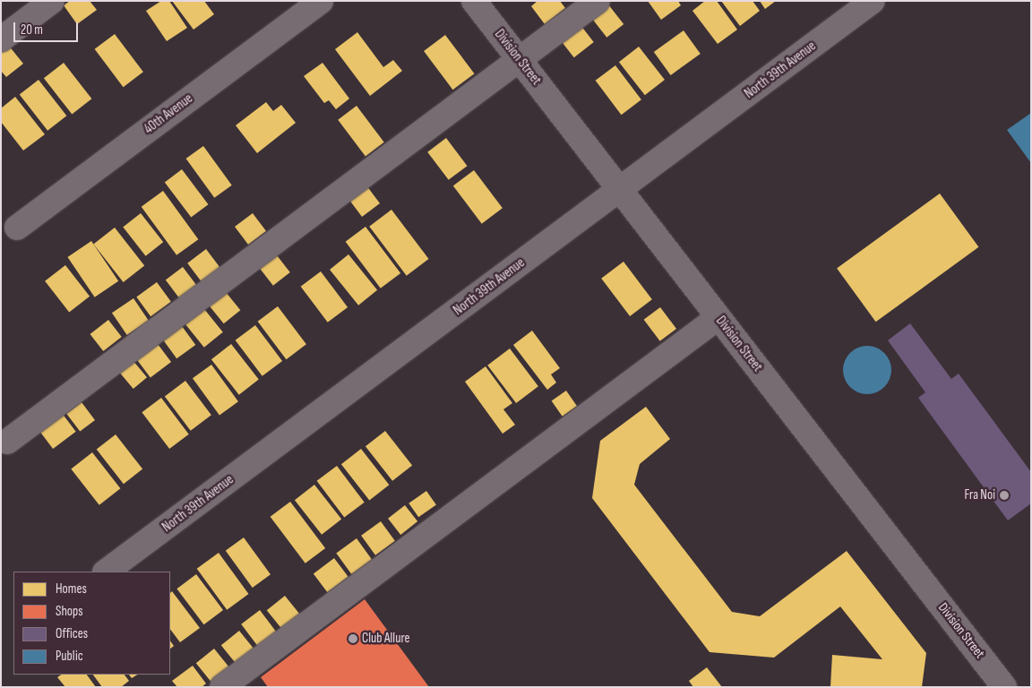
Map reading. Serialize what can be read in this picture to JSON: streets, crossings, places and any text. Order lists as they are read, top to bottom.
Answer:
{
  "streets": {
    "street": ["Division Street", "North 39th Avenue", "40th Avenue"]
  },
  "crossings": [
    ["Division Street", "North 39th Avenue"]
  ],
  "places": ["Fra Noi", "Club Allure"],
  "legend": [
    "Homes",
    "Shops",
    "Offices",
    "Public"
  ],
  "scale_bar": "20 m"
}
